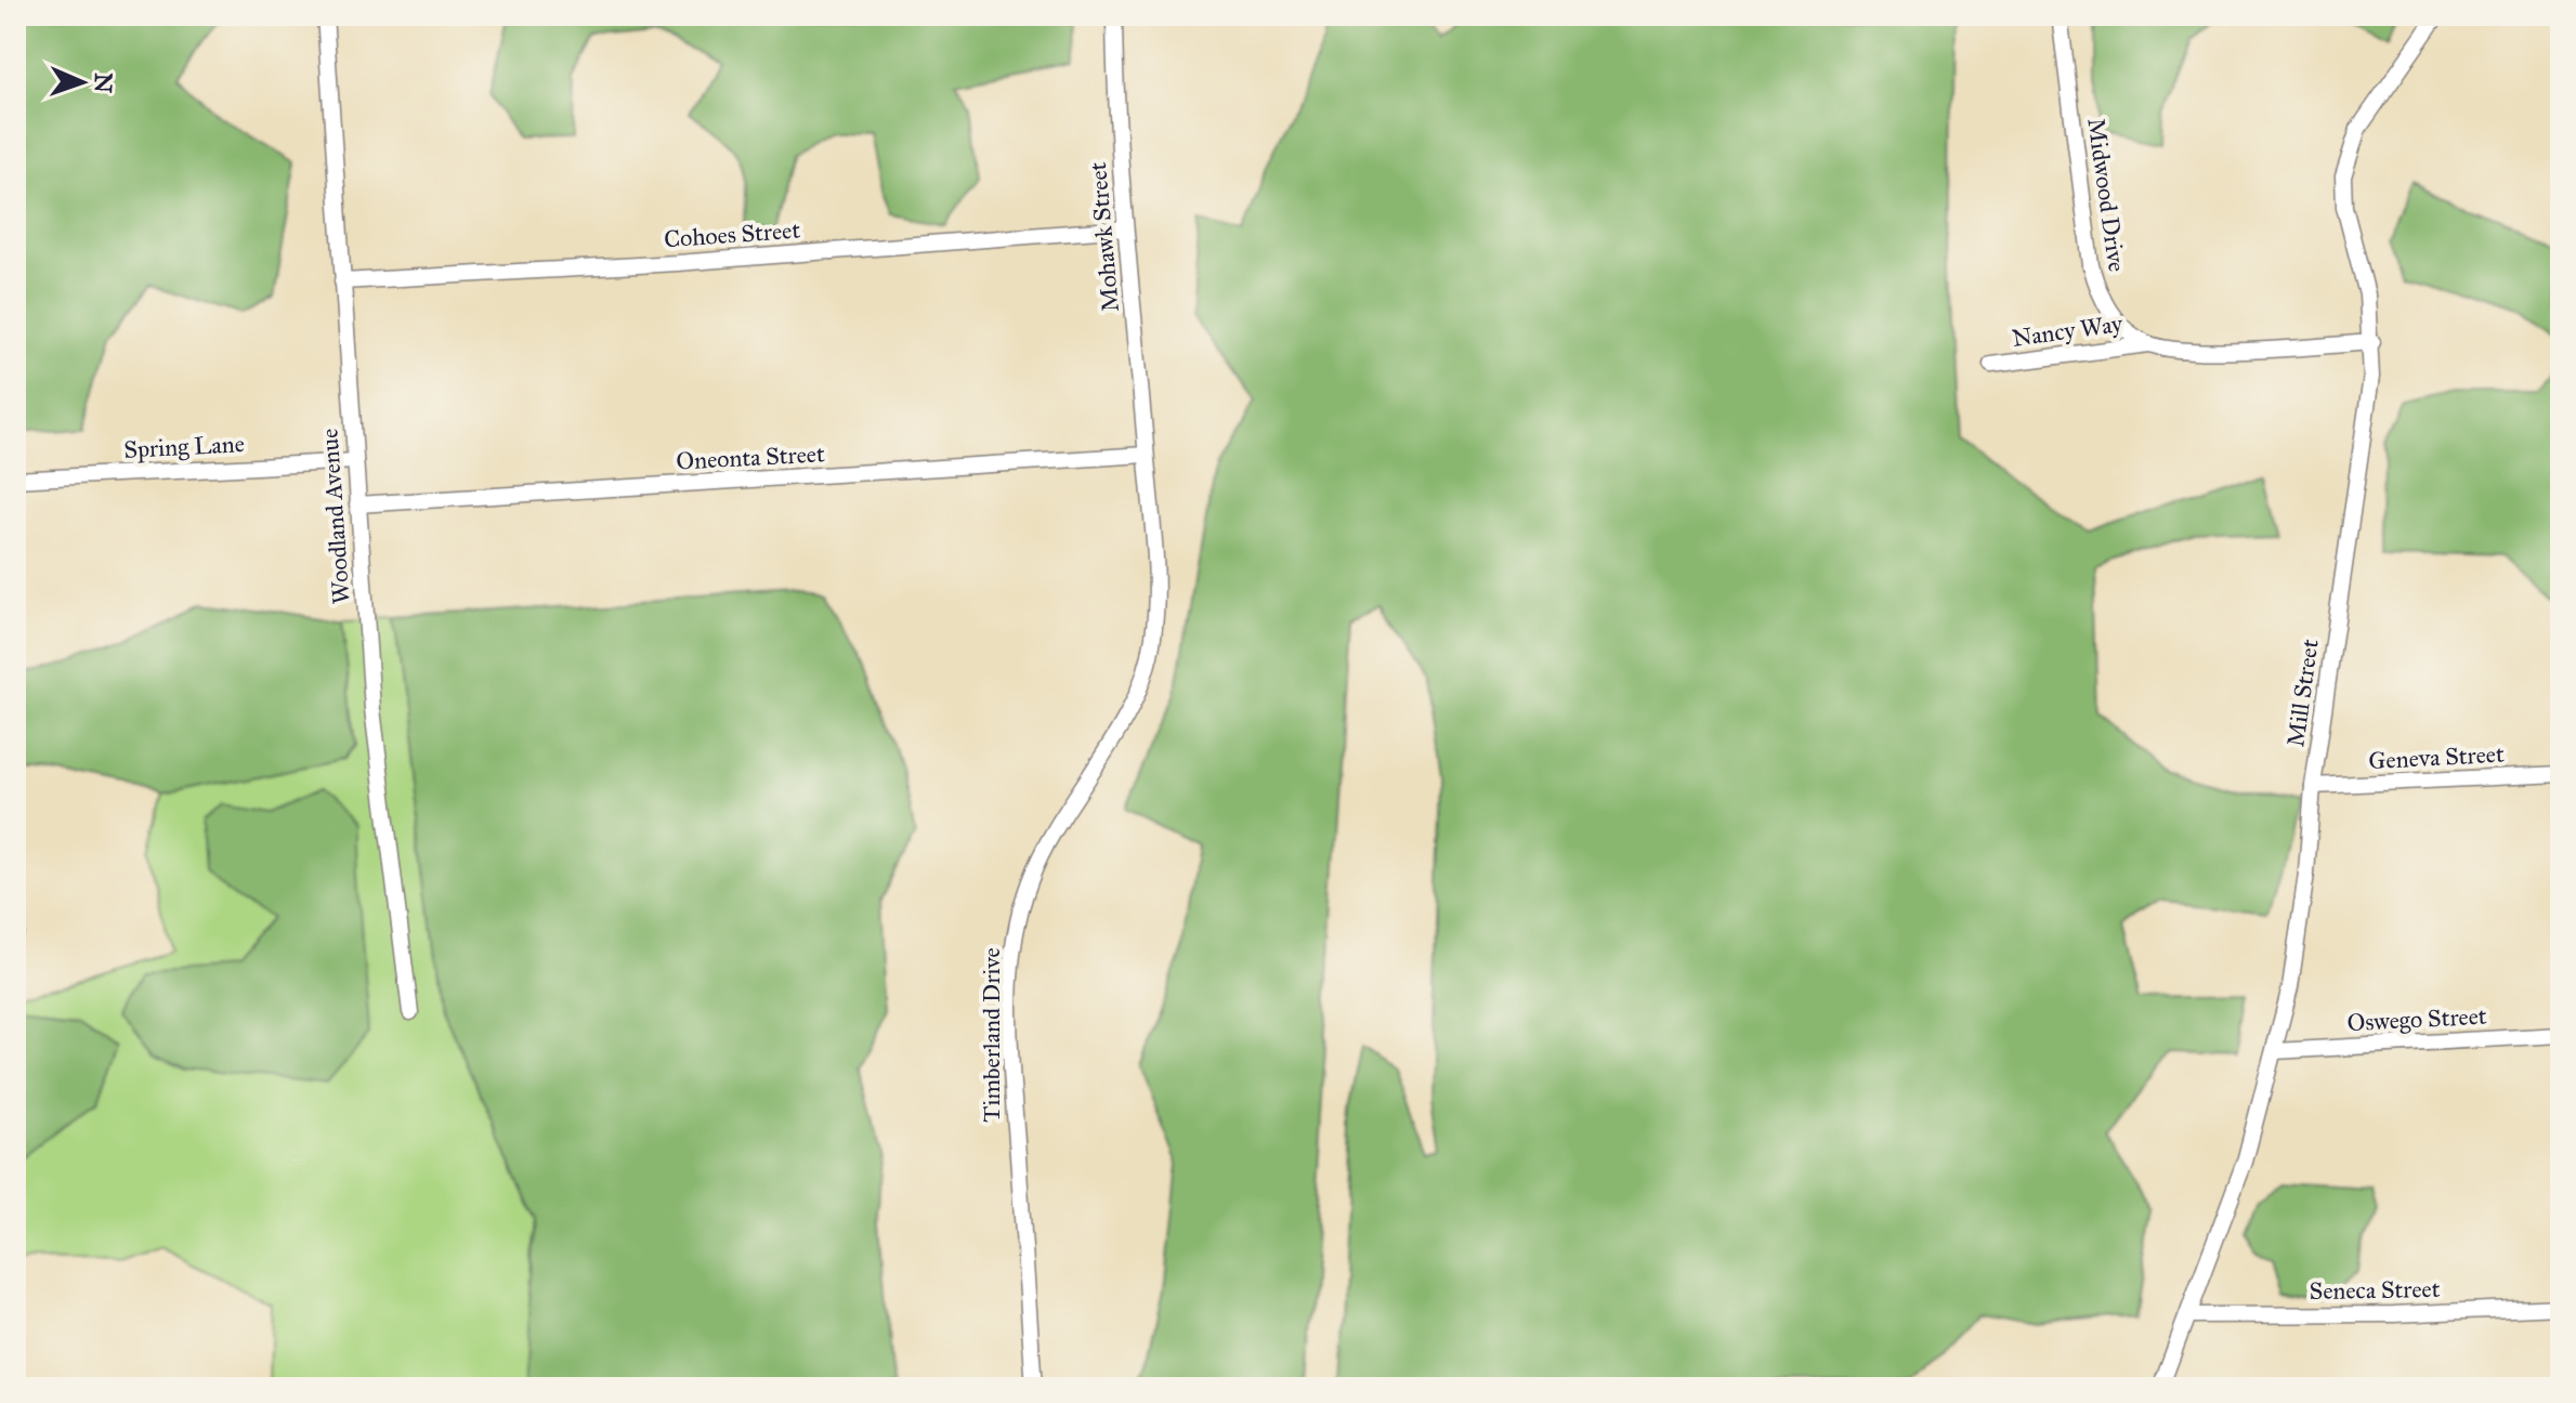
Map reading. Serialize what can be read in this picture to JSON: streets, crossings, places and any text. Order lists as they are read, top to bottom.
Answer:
{
  "streets": {
    "street": [
      "Midwood Drive",
      "Cohoes Street",
      "Mohawk Street",
      "Nancy Way",
      "Spring Lane",
      "Oneonta Street",
      "Woodland Avenue",
      "Mill Street",
      "Geneva Street",
      "Oswego Street",
      "Timberland Drive",
      "Seneca Street"
    ]
  },
  "crossings": [
    ["Midwood Drive", "Nancy Way"],
    ["Cohoes Street", "Mohawk Street"],
    ["Cohoes Street", "Woodland Avenue"],
    ["Mohawk Street", "Oneonta Street"],
    ["Mohawk Street", "Timberland Drive"],
    ["Spring Lane", "Woodland Avenue"],
    ["Oneonta Street", "Woodland Avenue"],
    ["Oneonta Street", "Timberland Drive"],
    ["Mill Street", "Geneva Street"],
    ["Mill Street", "Oswego Street"],
    ["Mill Street", "Seneca Street"]
  ],
  "north": "right"
}
